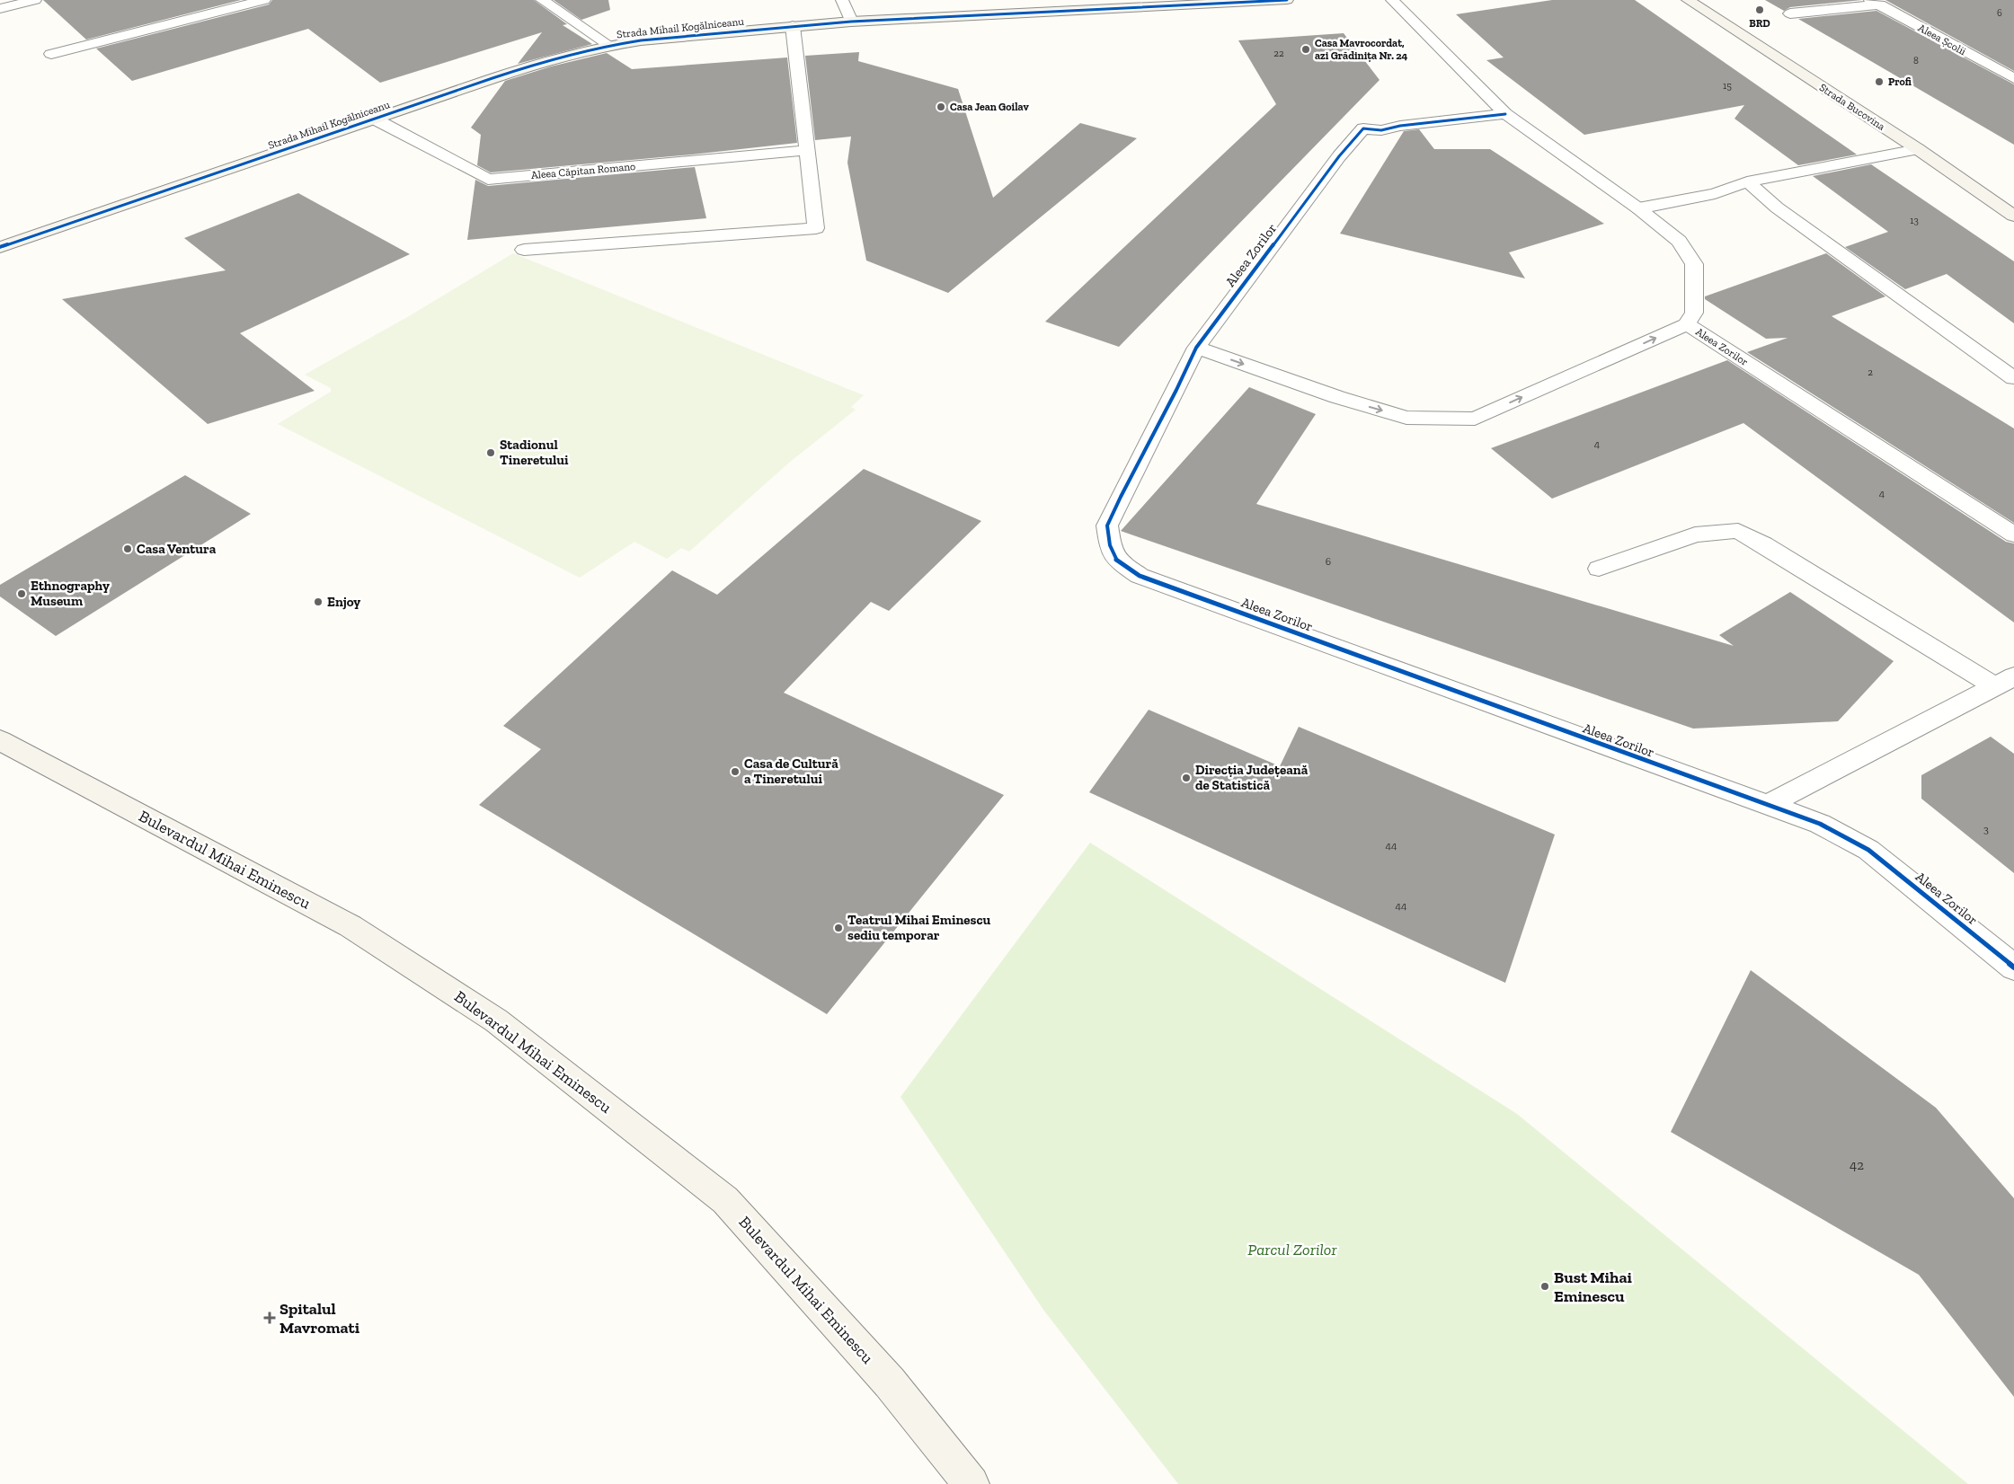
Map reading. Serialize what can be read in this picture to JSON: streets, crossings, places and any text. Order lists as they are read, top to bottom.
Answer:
{
  "streets": {
    "street": [
      "Strada Mihail Kogălniceanu",
      "Aleea Școlii",
      "Strada Bucovina",
      "Aleea Căpitan Romano",
      "Aleea Zorilor",
      "Bulevardul Mihai Eminescu"
    ]
  },
  "crossings": [
    ["Strada Mihail Kogălniceanu", "Aleea Căpitan Romano"]
  ],
  "parks": ["Parcul Zorilor"],
  "places": {
    "other": [
      "BRD",
      "Casa Mavrocordat, azi Grădinița Nr. 24",
      "Profi",
      "Casa Jean Goilav",
      "Stadionul Tineretului",
      "Casa Ventura",
      "Ethnography Museum",
      "Enjoy",
      "Casa de Cultură a Tineretului",
      "Direcția Județeană de Statistică",
      "Teatrul Mihai Eminescu sediu temporar",
      "Bust Mihai Eminescu"
    ],
    "health": ["Spitalul Mavromati"]
  },
  "house_numbers": [
    "6",
    "22",
    "8",
    "15",
    "13",
    "2",
    "4",
    "4",
    "6",
    "3",
    "44",
    "44",
    "42"
  ]
}
